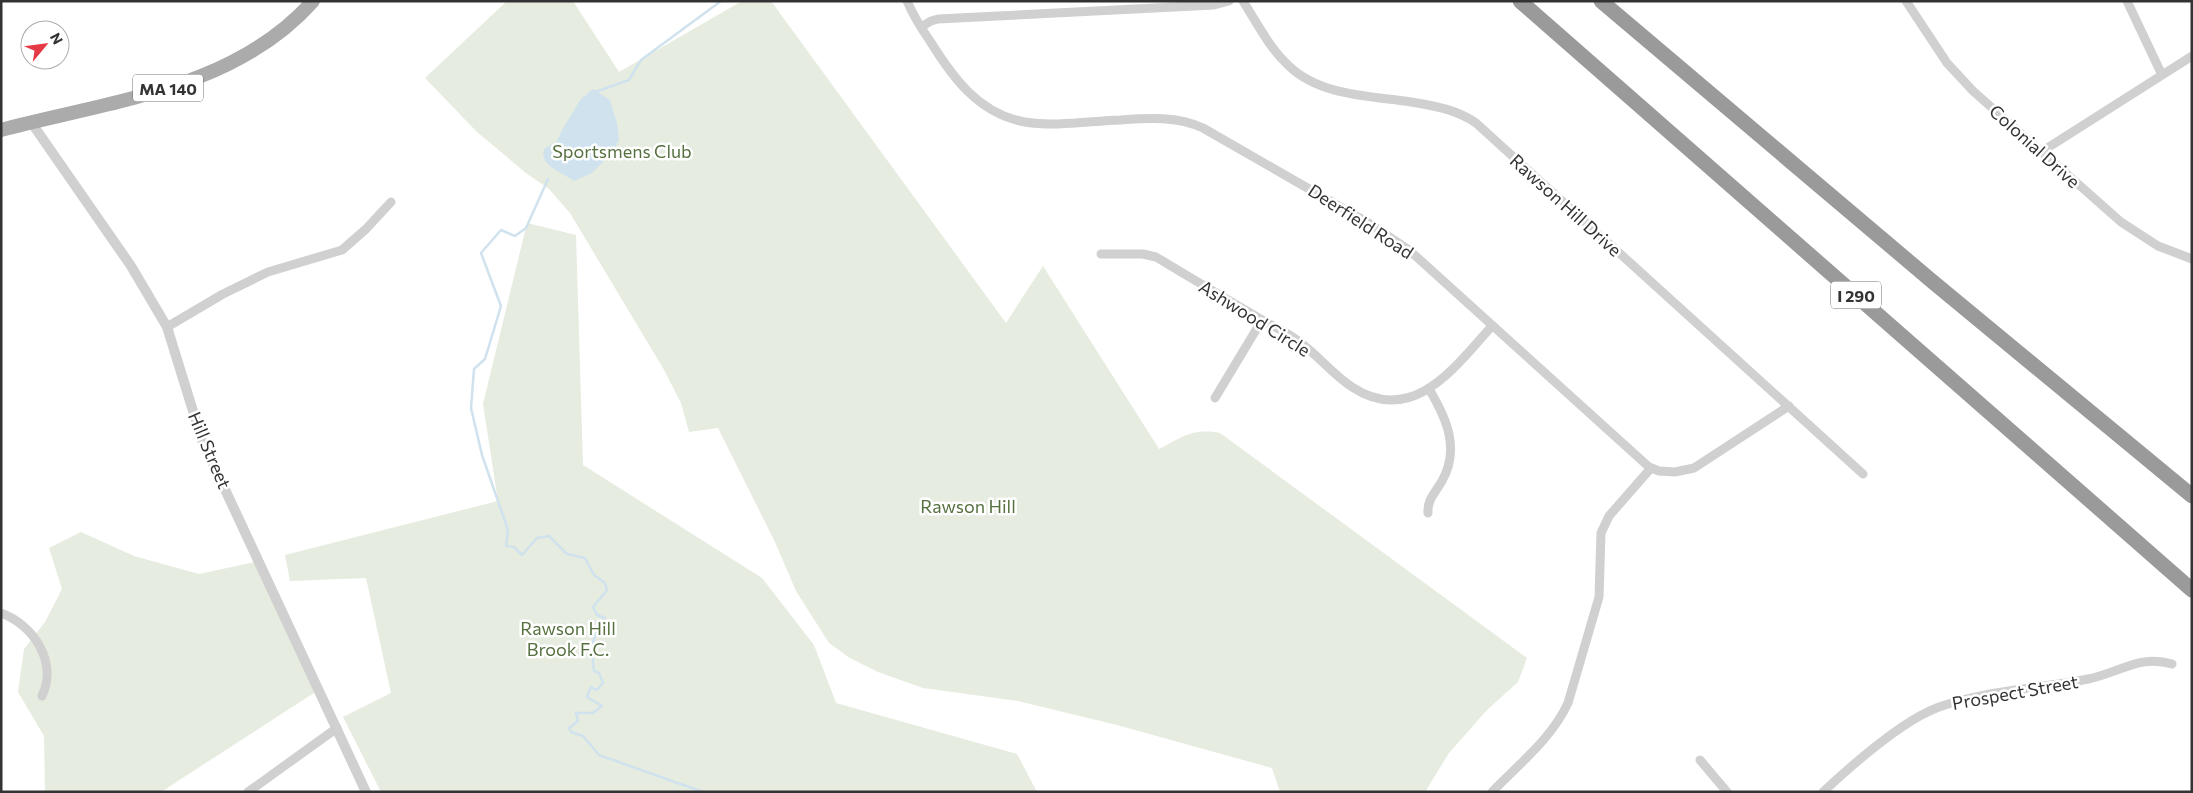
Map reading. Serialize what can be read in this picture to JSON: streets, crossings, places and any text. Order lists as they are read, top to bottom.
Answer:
{
  "streets": {
    "highway": ["I 290"],
    "main road": ["MA 140"],
    "street": [
      "Colonial Drive",
      "Rawson Hill Drive",
      "Deerfield Road",
      "Ashwood Circle",
      "Hill Street",
      "Prospect Street"
    ]
  },
  "crossings": [
    ["MA 140", "Hill Street"],
    ["Deerfield Road", "Ashwood Circle"]
  ],
  "parks": ["Sportsmens Club", "Rawson Hill", "Rawson Hill Brook F.C."],
  "north": "top right"
}
